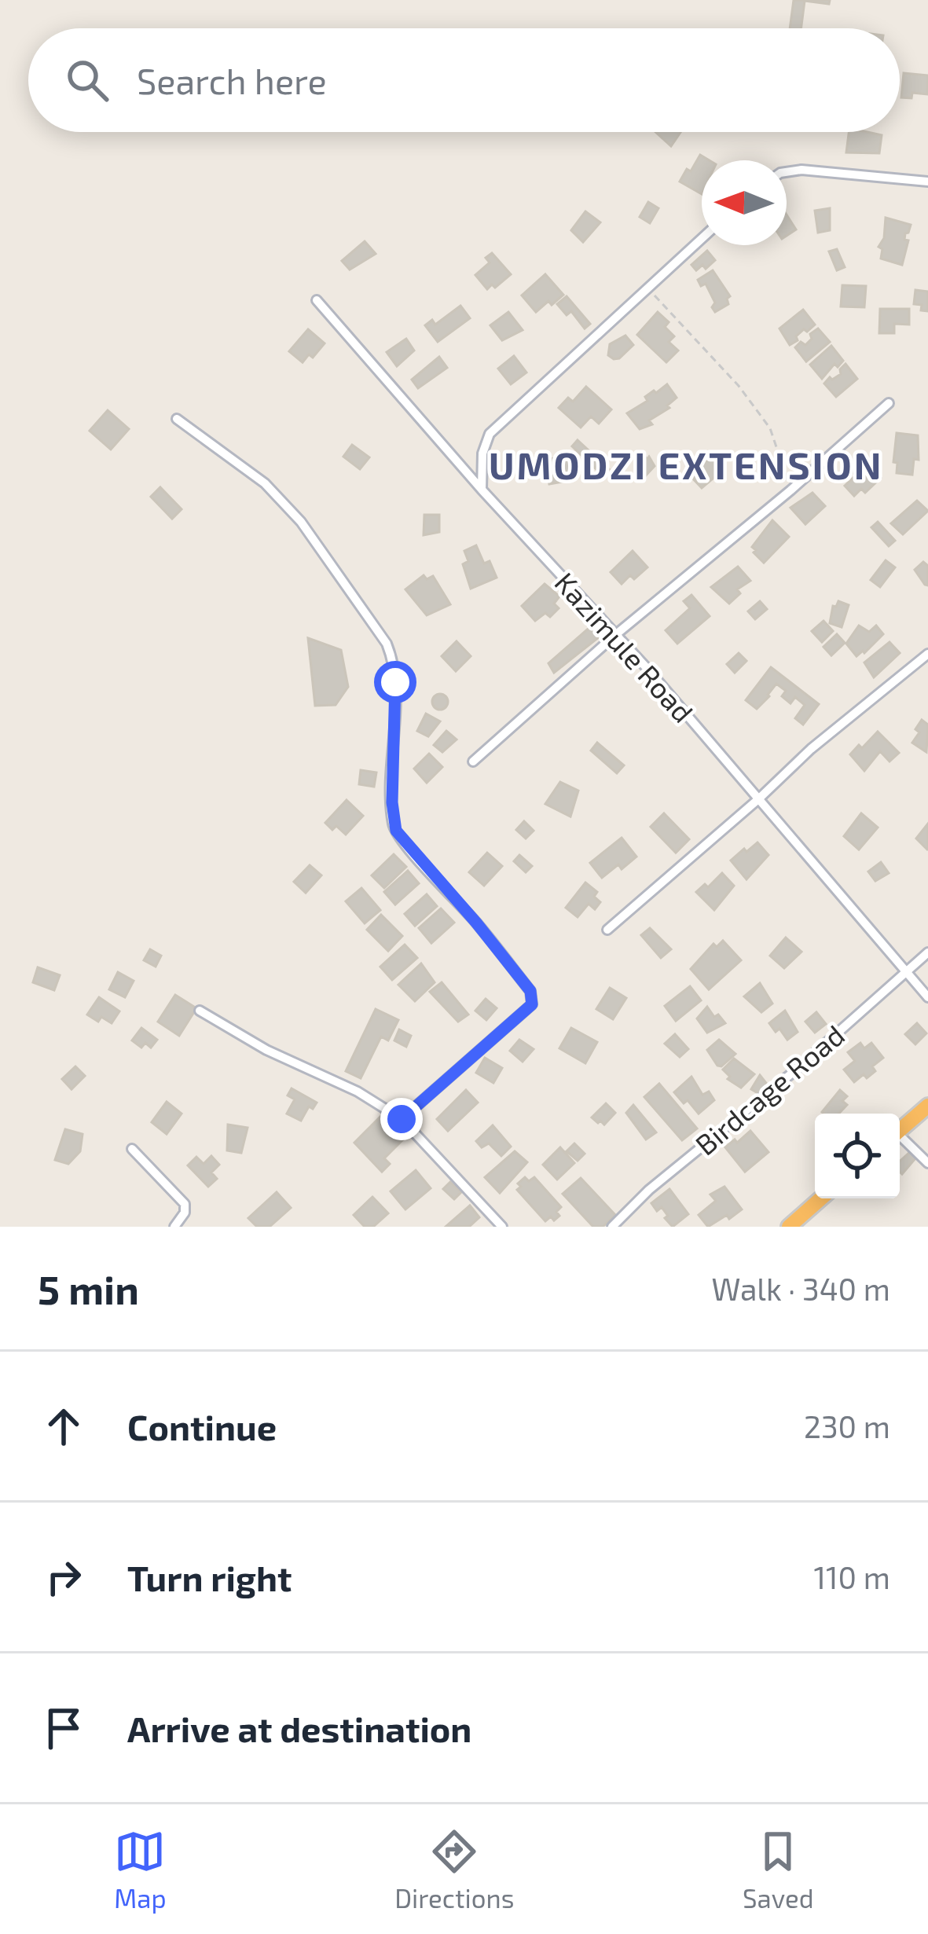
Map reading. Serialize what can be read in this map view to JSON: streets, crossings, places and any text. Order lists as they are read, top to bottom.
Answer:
{
  "streets": {
    "street": ["Kazimule Road", "Birdcage Road"]
  },
  "crossings": [
    ["Kazimule Road", "Birdcage Road"]
  ],
  "districts": ["UMODZI EXTENSION"],
  "north": "left",
  "page": {
    "search": "Search here",
    "heading": ["5 min", "Walk · 340 m"],
    "list": [
      ["Continue", "230 m"],
      ["Turn right", "110 m"],
      "Arrive at destination"
    ],
    "nav": ["Map", "Directions", "Saved"]
  }
}
